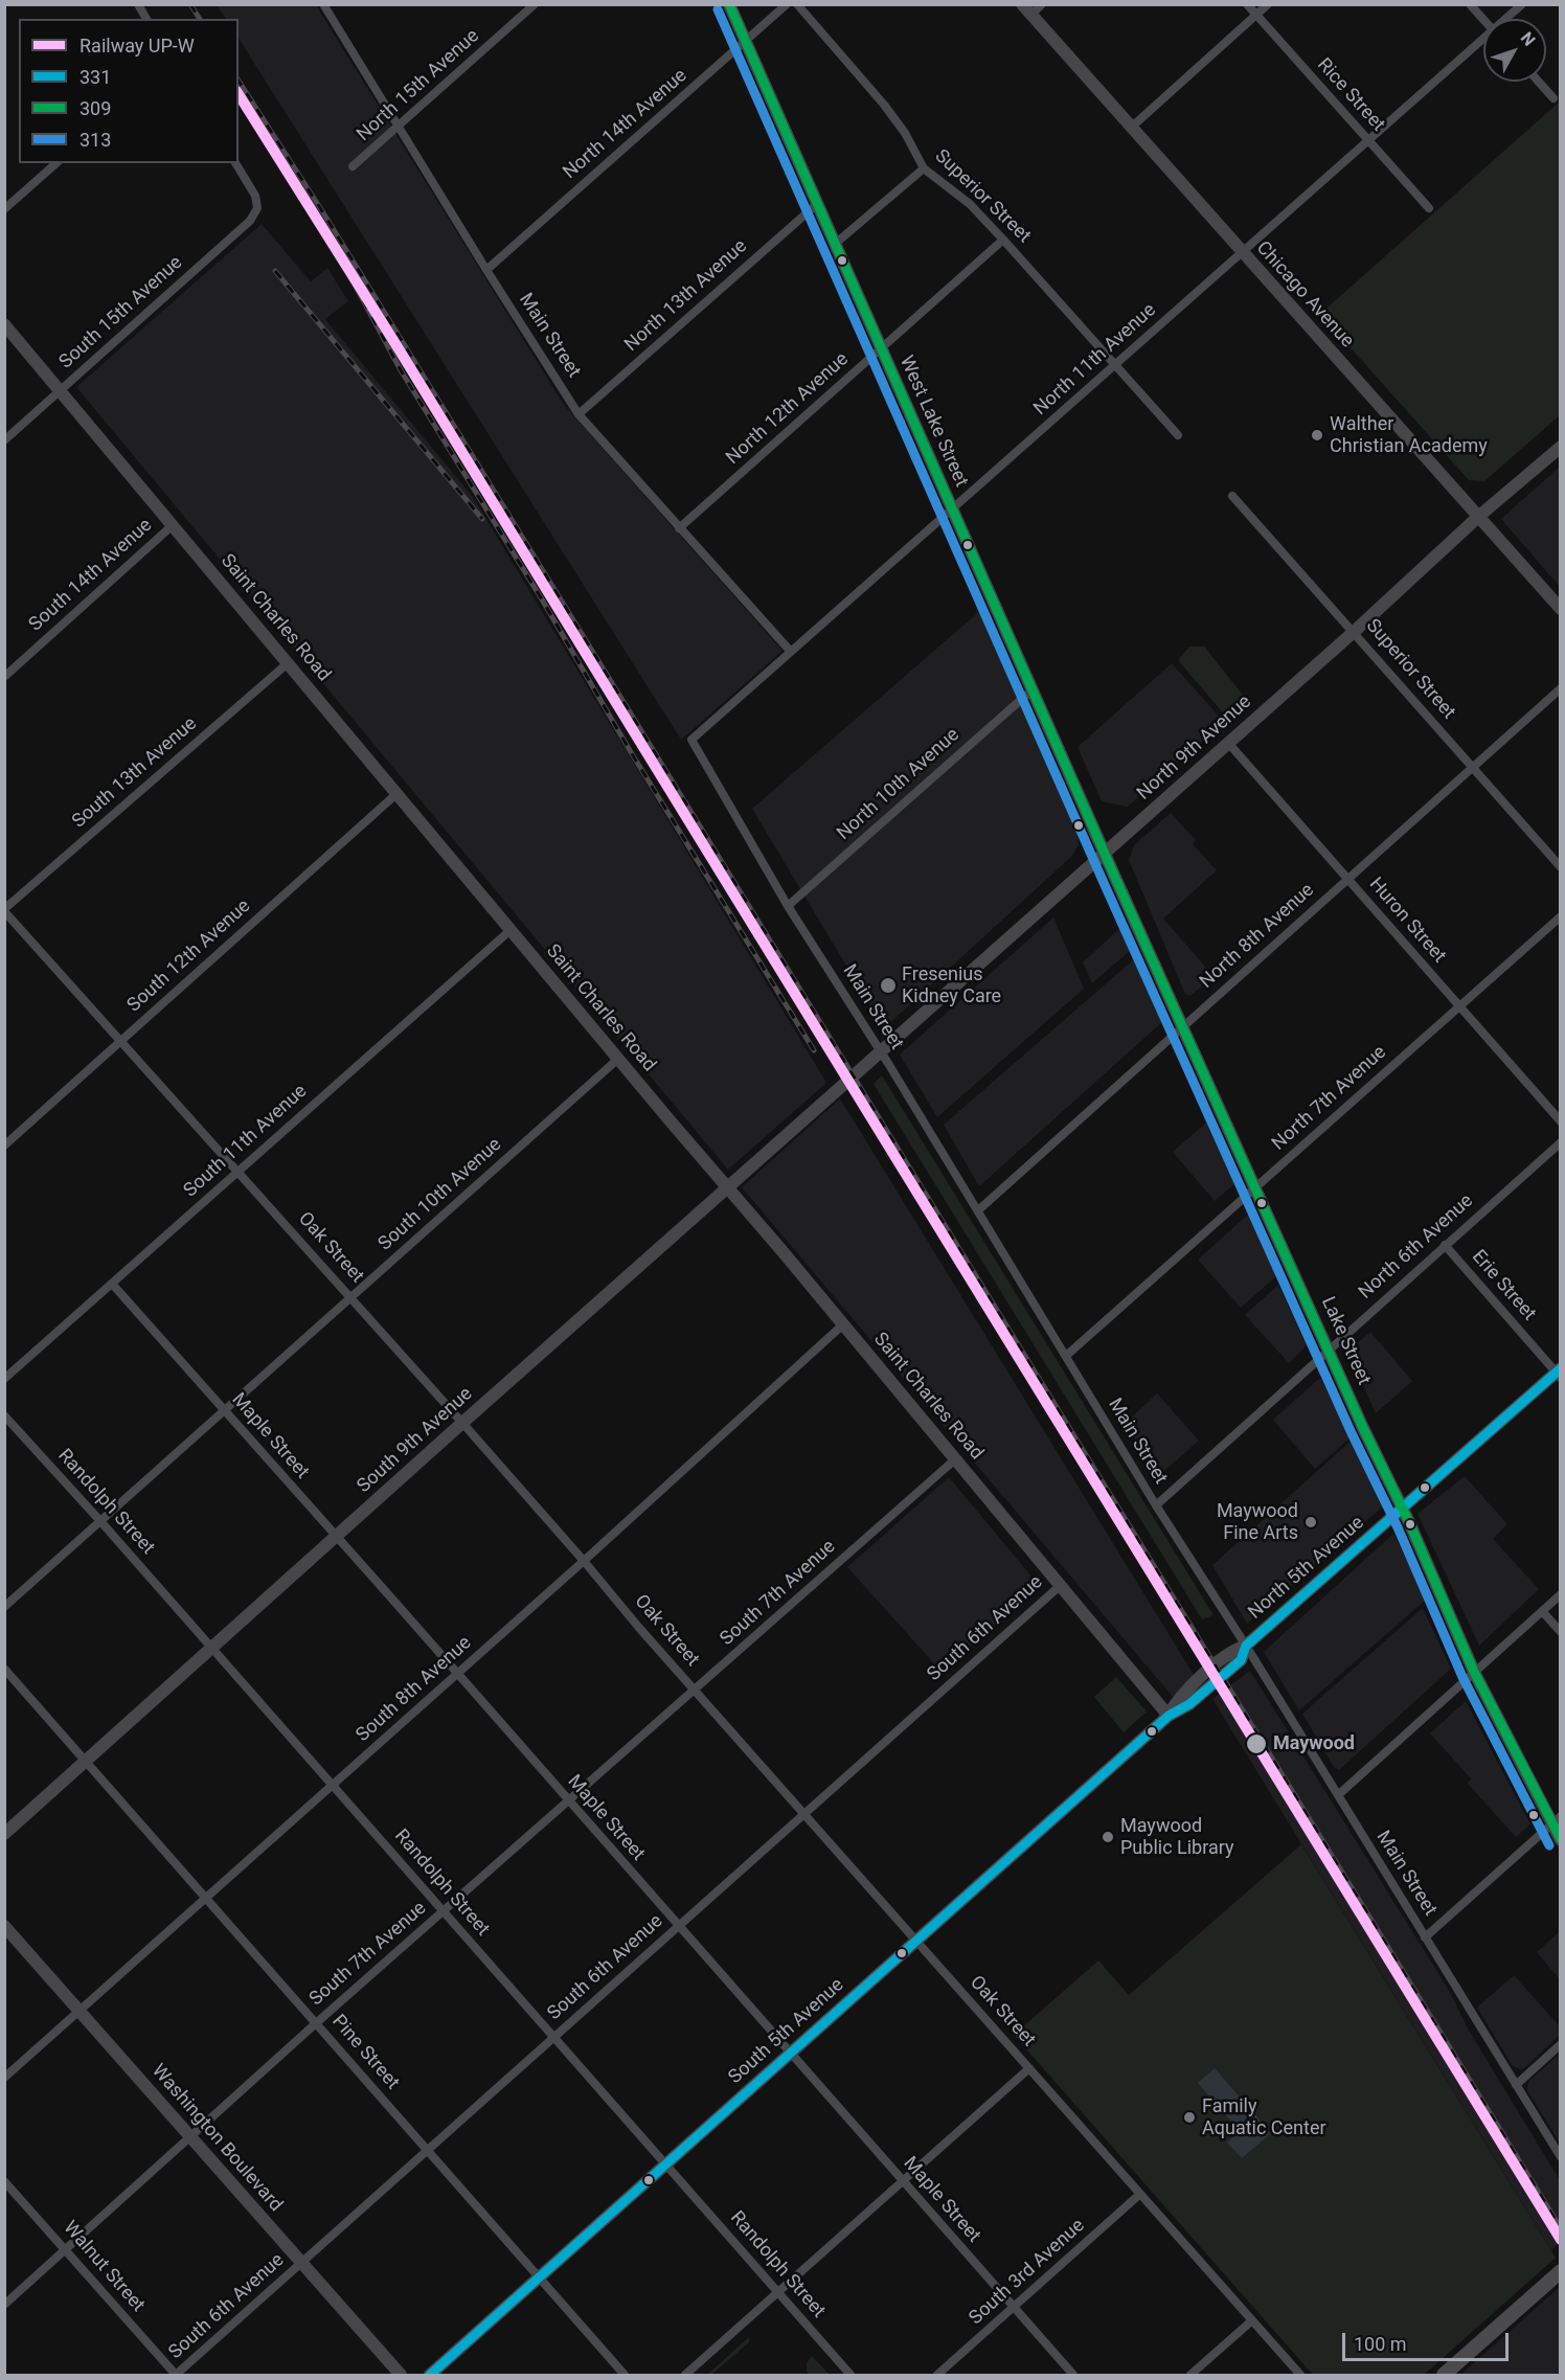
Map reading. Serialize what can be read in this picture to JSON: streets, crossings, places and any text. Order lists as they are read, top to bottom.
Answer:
{
  "streets": {
    "main road": [
      "Chicago Avenue",
      "West Lake Street",
      "Saint Charles Road",
      "North 9th Avenue",
      "Lake Street",
      "South 9th Avenue",
      "North 5th Avenue",
      "South 5th Avenue",
      "Washington Boulevard"
    ],
    "street": [
      "North 15th Avenue",
      "Rice Street",
      "North 14th Avenue",
      "Superior Street",
      "North 13th Avenue",
      "South 15th Avenue",
      "Main Street",
      "North 11th Avenue",
      "North 12th Avenue",
      "South 14th Avenue",
      "South 13th Avenue",
      "North 10th Avenue",
      "Huron Street",
      "North 8th Avenue",
      "South 12th Avenue",
      "North 7th Avenue",
      "South 11th Avenue",
      "South 10th Avenue",
      "North 6th Avenue",
      "Oak Street",
      "Erie Street",
      "Maple Street",
      "Randolph Street",
      "South 7th Avenue",
      "South 6th Avenue",
      "South 8th Avenue",
      "Pine Street",
      "Walnut Street",
      "South 3rd Avenue"
    ]
  },
  "crossings": [
    ["North 15th Avenue", "Main Street"],
    ["Rice Street", "North 11th Avenue"],
    ["North 14th Avenue", "Main Street"],
    ["North 14th Avenue", "West Lake Street"],
    ["Superior Street", "North 11th Avenue"],
    ["Superior Street", "North 12th Avenue"],
    ["Superior Street", "North 9th Avenue"],
    ["Superior Street", "North 8th Avenue"],
    ["Chicago Avenue", "North 11th Avenue"],
    ["Chicago Avenue", "North 9th Avenue"],
    ["North 13th Avenue", "Main Street"],
    ["North 13th Avenue", "West Lake Street"],
    ["South 15th Avenue", "Saint Charles Road"],
    ["Main Street", "North 11th Avenue"],
    ["Main Street", "North 12th Avenue"],
    ["Main Street", "North 9th Avenue"],
    ["Main Street", "North 10th Avenue"],
    ["Main Street", "North 8th Avenue"],
    ["Main Street", "North 7th Avenue"],
    ["Main Street", "North 6th Avenue"],
    ["Main Street", "North 5th Avenue"],
    ["North 11th Avenue", "West Lake Street"],
    ["North 12th Avenue", "West Lake Street"],
    ["West Lake Street", "North 9th Avenue"],
    ["West Lake Street", "North 10th Avenue"],
    ["West Lake Street", "Lake Street"],
    ["South 14th Avenue", "Saint Charles Road"],
    ["Saint Charles Road", "South 13th Avenue"],
    ["Saint Charles Road", "South 12th Avenue"],
    ["Saint Charles Road", "South 11th Avenue"],
    ["Saint Charles Road", "South 10th Avenue"],
    ["Saint Charles Road", "South 9th Avenue"],
    ["Saint Charles Road", "South 7th Avenue"],
    ["Saint Charles Road", "South 6th Avenue"],
    ["Saint Charles Road", "South 8th Avenue"],
    ["Saint Charles Road", "South 5th Avenue"],
    ["North 9th Avenue", "Huron Street"],
    ["North 9th Avenue", "Lake Street"],
    ["North 9th Avenue", "South 9th Avenue"],
    ["South 13th Avenue", "Oak Street"],
    ["Huron Street", "North 8th Avenue"],
    ["Huron Street", "North 7th Avenue"],
    ["North 8th Avenue", "Lake Street"],
    ["South 12th Avenue", "Oak Street"],
    ["North 7th Avenue", "Lake Street"],
    ["South 11th Avenue", "Oak Street"],
    ["South 11th Avenue", "Maple Street"],
    ["South 10th Avenue", "Oak Street"],
    ["South 10th Avenue", "Maple Street"],
    ["South 10th Avenue", "Randolph Street"],
    ["North 6th Avenue", "Erie Street"],
    ["North 6th Avenue", "Lake Street"],
    ["Oak Street", "South 9th Avenue"],
    ["Oak Street", "South 7th Avenue"],
    ["Oak Street", "South 6th Avenue"],
    ["Oak Street", "South 8th Avenue"],
    ["Oak Street", "South 5th Avenue"],
    ["Oak Street", "South 3rd Avenue"],
    ["Erie Street", "North 5th Avenue"],
    ["Lake Street", "North 5th Avenue"],
    ["Maple Street", "South 9th Avenue"],
    ["Maple Street", "South 7th Avenue"],
    ["Maple Street", "South 6th Avenue"],
    ["Maple Street", "South 8th Avenue"],
    ["Maple Street", "South 5th Avenue"],
    ["Maple Street", "South 3rd Avenue"],
    ["South 9th Avenue", "Randolph Street"],
    ["South 9th Avenue", "Pine Street"],
    ["Randolph Street", "South 7th Avenue"],
    ["Randolph Street", "South 6th Avenue"],
    ["Randolph Street", "South 8th Avenue"],
    ["Randolph Street", "South 5th Avenue"],
    ["North 5th Avenue", "South 5th Avenue"],
    ["South 7th Avenue", "Pine Street"],
    ["South 7th Avenue", "Washington Boulevard"],
    ["South 7th Avenue", "Walnut Street"],
    ["South 6th Avenue", "Pine Street"],
    ["South 6th Avenue", "Washington Boulevard"],
    ["South 6th Avenue", "Walnut Street"],
    ["South 8th Avenue", "Pine Street"],
    ["South 8th Avenue", "Washington Boulevard"],
    ["South 5th Avenue", "Pine Street"]
  ],
  "places": [
    "Walther Christian Academy",
    "Fresenius Kidney Care",
    "Maywood Fine Arts",
    "Maywood",
    "Maywood Public Library",
    "Family Aquatic Center"
  ],
  "lines": [
    "transit line 309",
    "transit line 313",
    "rail line UP-W",
    "transit line 331"
  ],
  "legend": [
    "Railway UP-W",
    "331",
    "309",
    "313"
  ],
  "scale_bar": "100 m",
  "north": "top right"
}
